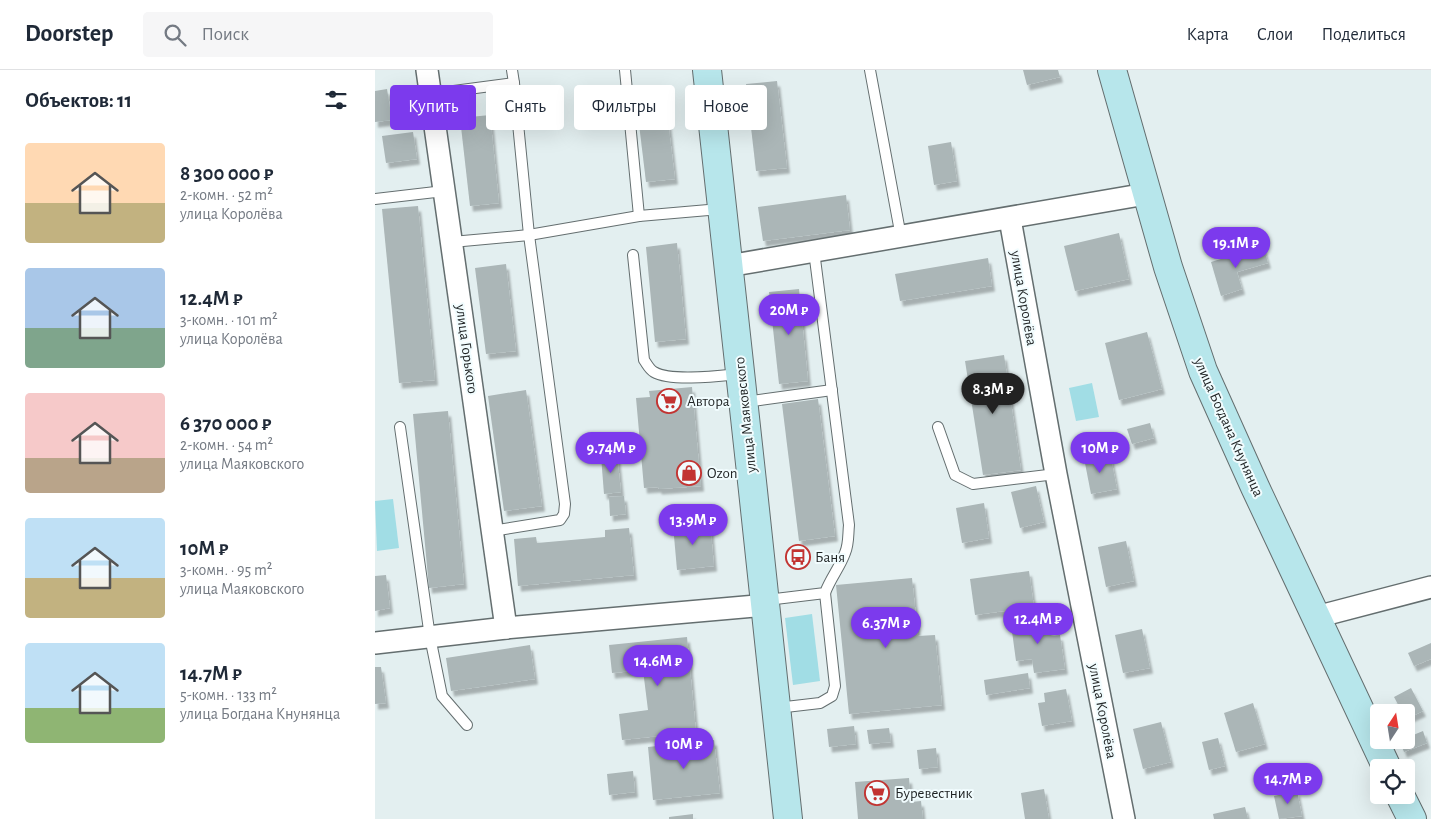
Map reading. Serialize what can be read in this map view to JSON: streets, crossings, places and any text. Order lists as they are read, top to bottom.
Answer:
{
  "streets": {
    "main road": ["улица Маяковского", "улица Богдана Кнунянца"],
    "street": ["улица Королёва", "улица Горького"]
  },
  "places": {
    "supermarket": ["Автора", "Буревестник"],
    "shop": ["Ozon"],
    "bus stop": ["Баня"]
  },
  "north": "top",
  "page": {
    "header": "Doorstep",
    "search": "Поиск",
    "nav": ["Карта", "Слои", "Поделиться"],
    "heading": "Объектов: 11",
    "chip": [
      "Купить",
      "Снять",
      "Фильтры",
      "Новое"
    ],
    "list": [
      {
        "name": "8 300 000 ₽",
        "note": "2-комн. · 52 m² · улица Королёва"
      },
      {
        "name": "12.4M ₽",
        "note": "3-комн. · 101 m² · улица Королёва"
      },
      {
        "name": "6 370 000 ₽",
        "note": "2-комн. · 54 m² · улица Маяковского"
      },
      {
        "name": "10M ₽",
        "note": "3-комн. · 95 m² · улица Маяковского"
      },
      {
        "name": "14.7M ₽",
        "note": "5-комн. · 133 m² · улица Богдана Кнунянца"
      }
    ],
    "price": [
      "19.1M ₽",
      "20M ₽",
      "8.3M ₽",
      "9.74M ₽",
      "10M ₽",
      "13.9M ₽",
      "12.4M ₽",
      "6.37M ₽",
      "14.6M ₽",
      "10M ₽",
      "14.7M ₽"
    ]
  }
}
